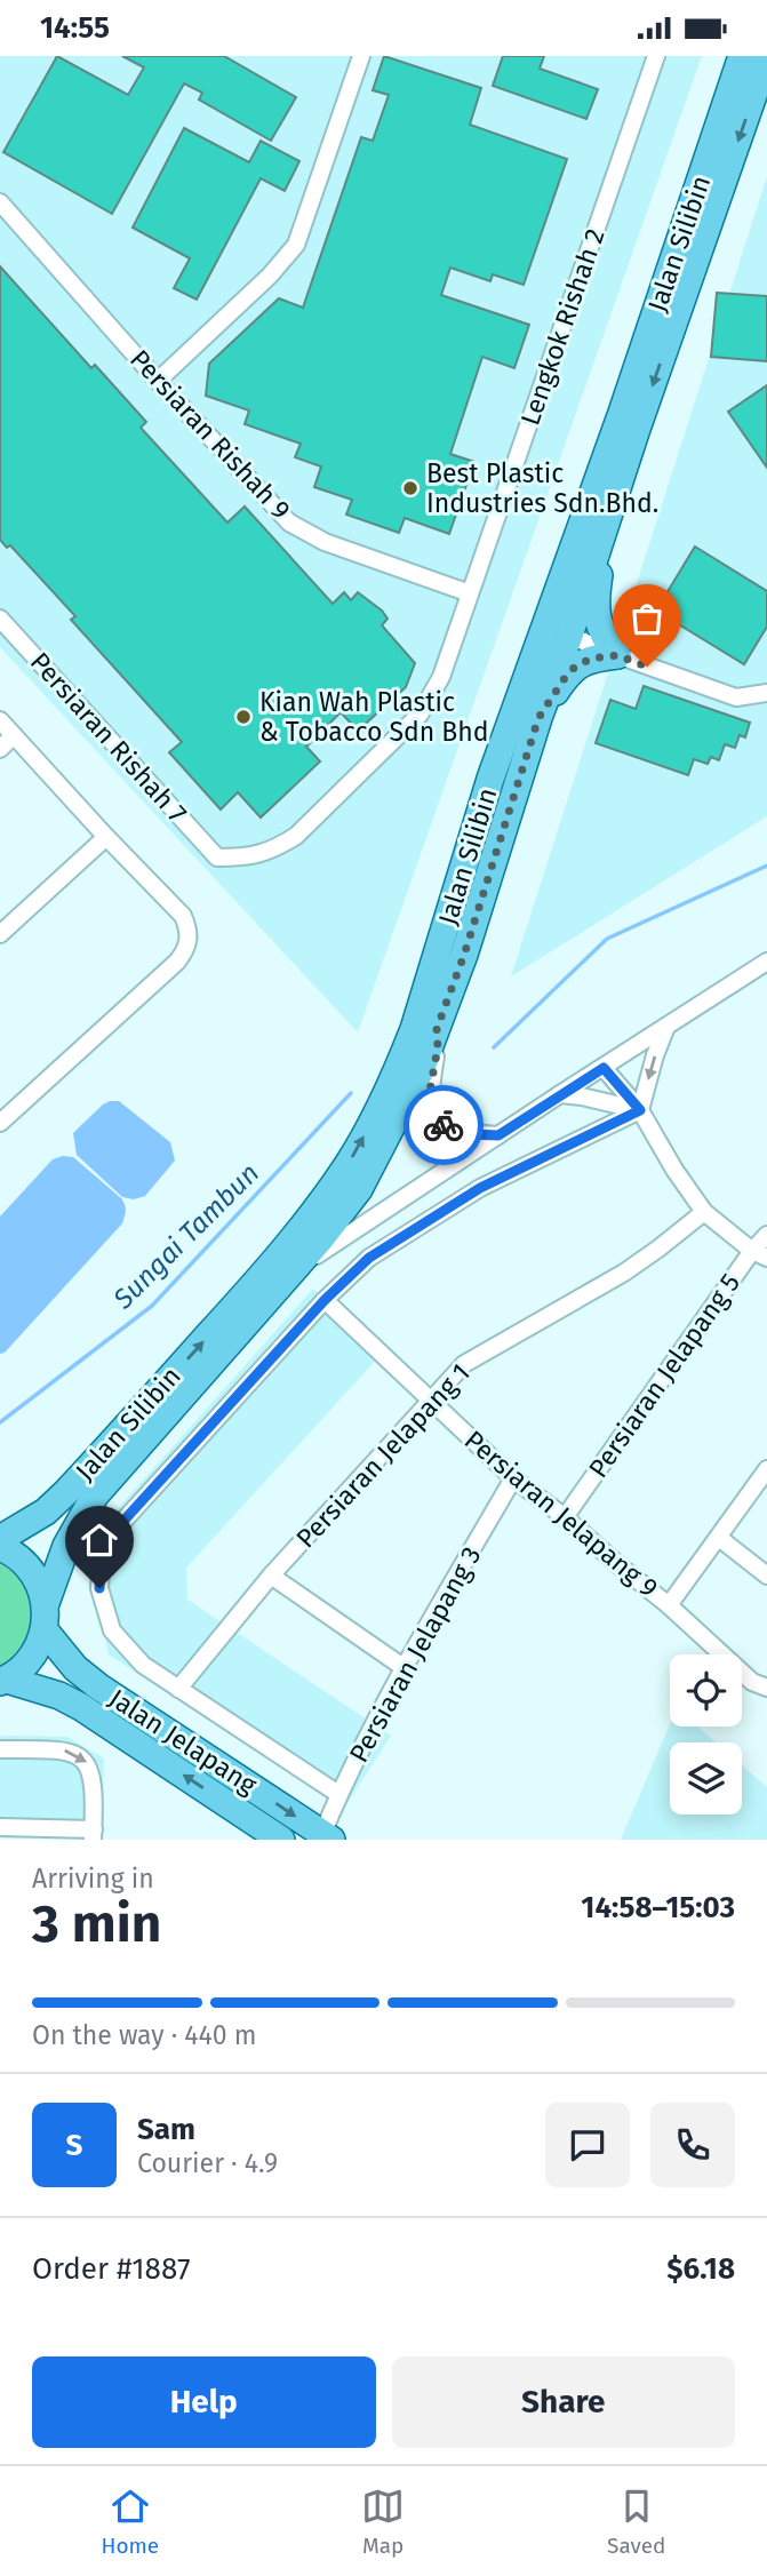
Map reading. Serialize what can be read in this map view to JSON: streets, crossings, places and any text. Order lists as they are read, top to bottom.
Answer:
{
  "streets": {
    "main road": ["Jalan Silibin", "Jalan Jelapang"],
    "street": [
      "Lengkok Rishah 2",
      "Persiaran Rishah 9",
      "Persiaran Rishah 7",
      "Persiaran Jelapang 5",
      "Persiaran Jelapang 1",
      "Persiaran Jelapang 9",
      "Persiaran Jelapang 3"
    ]
  },
  "crossings": [
    ["Lengkok Rishah 2", "Persiaran Rishah 9"],
    ["Lengkok Rishah 2", "Persiaran Rishah 7"],
    ["Persiaran Jelapang 5", "Persiaran Jelapang 9"],
    ["Persiaran Jelapang 1", "Persiaran Jelapang 9"],
    ["Persiaran Jelapang 9", "Persiaran Jelapang 3"],
    ["Persiaran Jelapang 3", "Jalan Jelapang"]
  ],
  "water": ["Sungai Tambun"],
  "places": ["Best Plastic Industries Sdn.Bhd.", "Kian Wah Plastic & Tobacco Sdn Bhd"],
  "page": {
    "status": "14:55",
    "heading": ["3 min", "Arriving in", "14:58–15:03"],
    "panel": [
      "Sam",
      "Courier · 4.9",
      "Order #1887",
      "$6.18"
    ],
    "bar": "On the way · 440 m",
    "round": "S",
    "buttons": ["Help", "Share"],
    "tabs": ["Home", "Map", "Saved"]
  }
}
